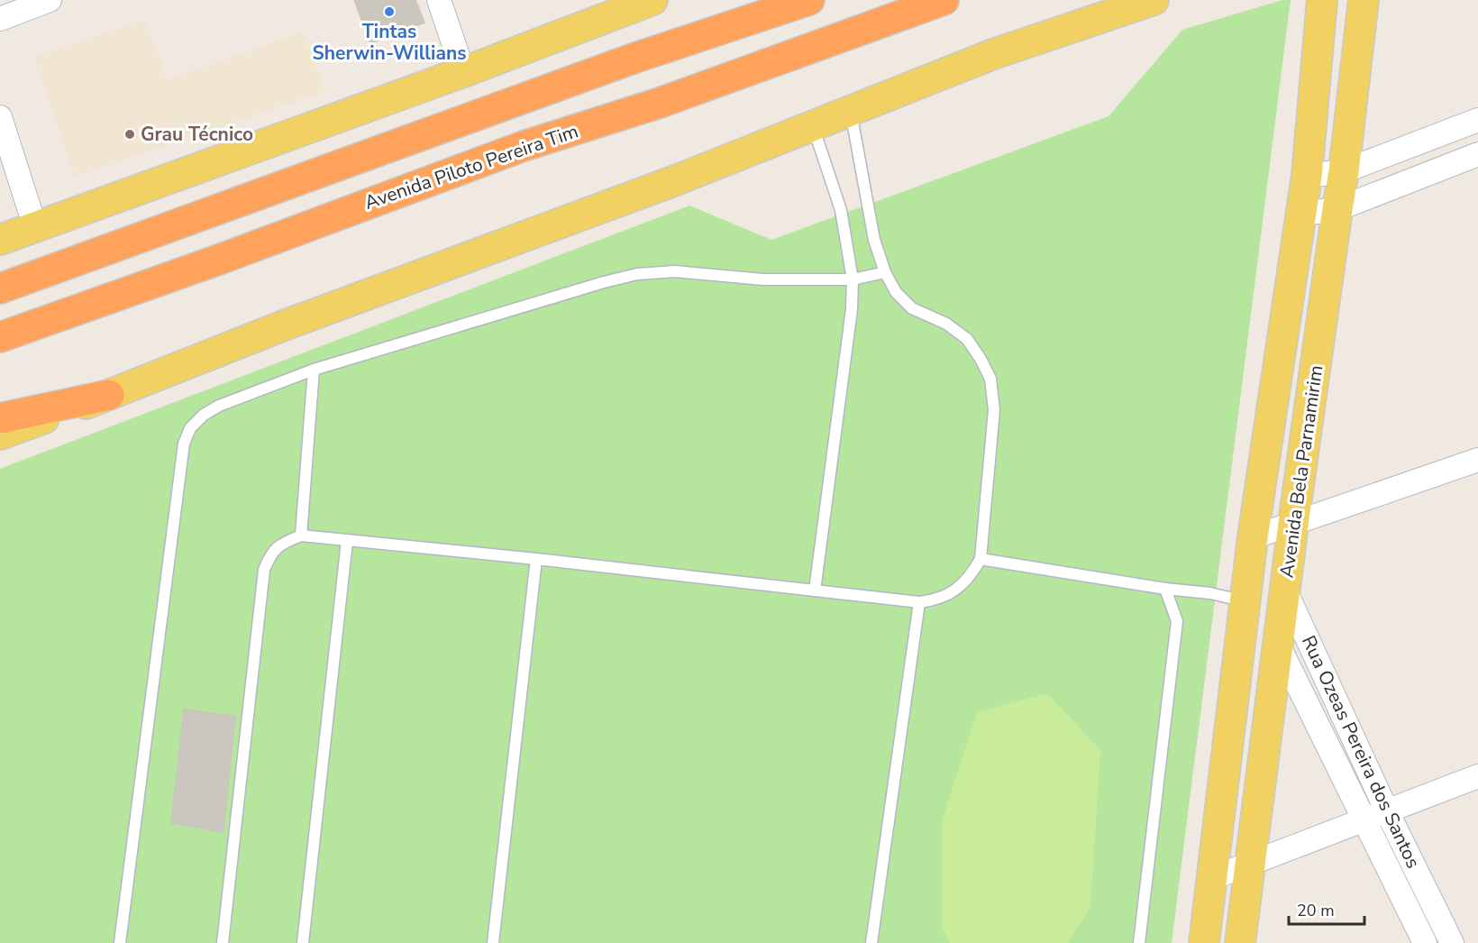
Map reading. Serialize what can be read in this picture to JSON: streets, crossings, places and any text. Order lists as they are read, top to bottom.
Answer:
{
  "streets": {
    "highway": ["Avenida Piloto Pereira Tim"],
    "main road": ["Avenida Bela Parnamirim"],
    "street": ["Rua Ozeas Pereira dos Santos"]
  },
  "crossings": [
    ["Avenida Bela Parnamirim", "Rua Ozeas Pereira dos Santos"]
  ],
  "places": ["Tintas Sherwin-Willians", "Grau Técnico"],
  "scale_bar": "20 m"
}
